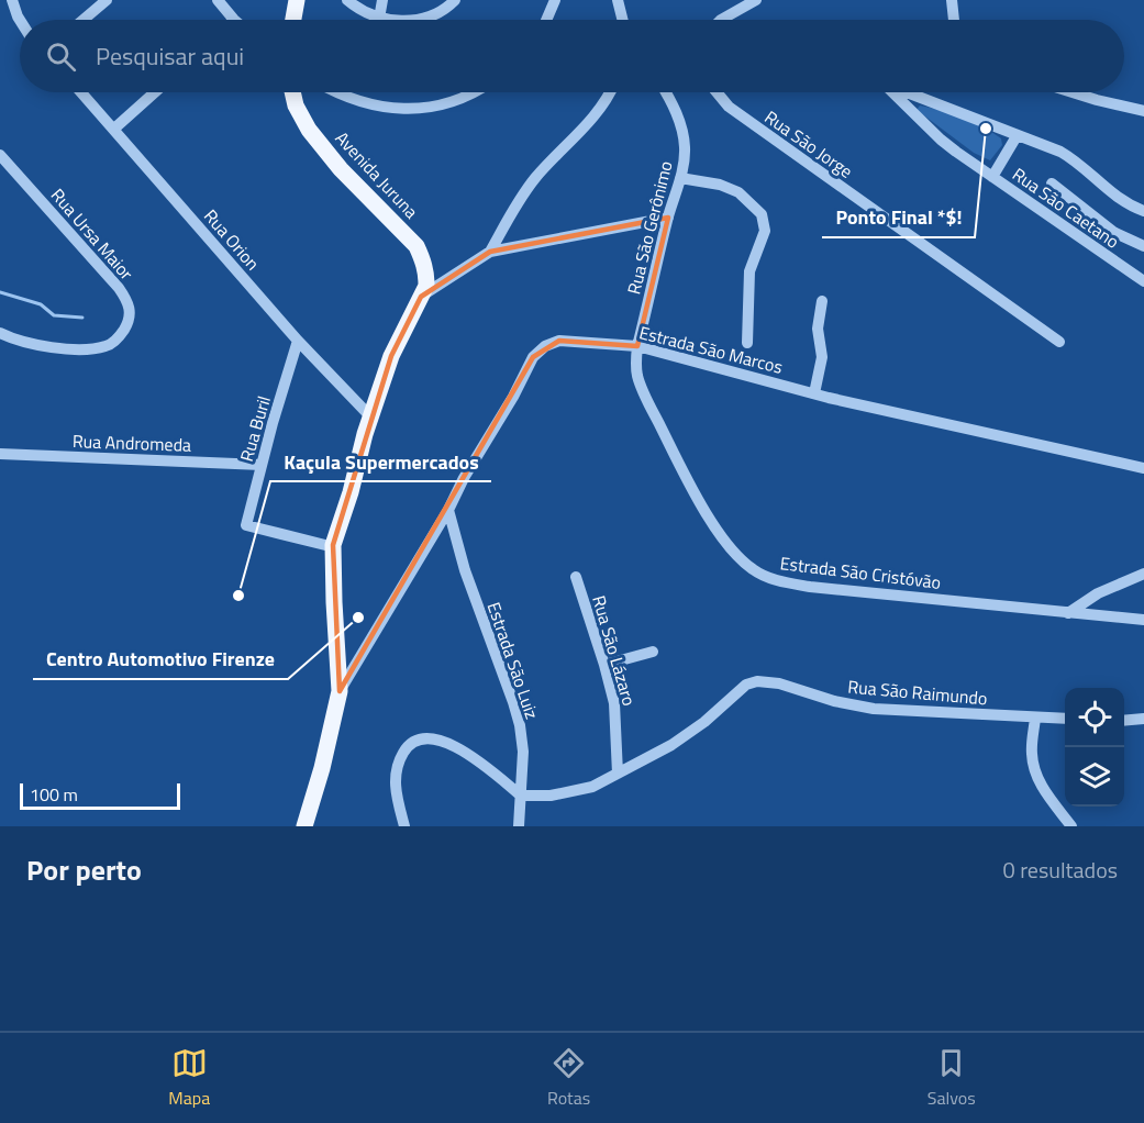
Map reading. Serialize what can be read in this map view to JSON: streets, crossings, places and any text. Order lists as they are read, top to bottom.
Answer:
{
  "streets": {
    "main road": ["Avenida Juruna"],
    "street": [
      "Rua São Jorge",
      "Rua São Caetano",
      "Rua São Gerônimo",
      "Rua Ursa Maior",
      "Rua Orion",
      "Estrada São Marcos",
      "Rua Buril",
      "Rua Andromeda",
      "Estrada São Cristóvão",
      "Rua São Lázaro",
      "Estrada São Luiz",
      "Rua São Raimundo"
    ]
  },
  "crossings": [
    ["Avenida Juruna", "Rua Orion"],
    ["Avenida Juruna", "Estrada São Marcos"],
    ["Rua São Gerônimo", "Estrada São Marcos"],
    ["Rua São Gerônimo", "Estrada São Cristóvão"],
    ["Rua Orion", "Rua Buril"],
    ["Estrada São Marcos", "Estrada São Cristóvão"],
    ["Estrada São Marcos", "Estrada São Luiz"],
    ["Rua Buril", "Rua Andromeda"],
    ["Rua São Lázaro", "Rua São Raimundo"],
    ["Estrada São Luiz", "Rua São Raimundo"]
  ],
  "places": ["Ponto Final *$!", "Kaçula Supermercados", "Centro Automotivo Firenze"],
  "scale_bar": "100 m",
  "page": {
    "search": "Pesquisar aqui",
    "scale": "100 m",
    "heading": ["Por perto", "0 resultados"],
    "nav": ["Mapa", "Rotas", "Salvos"]
  }
}
